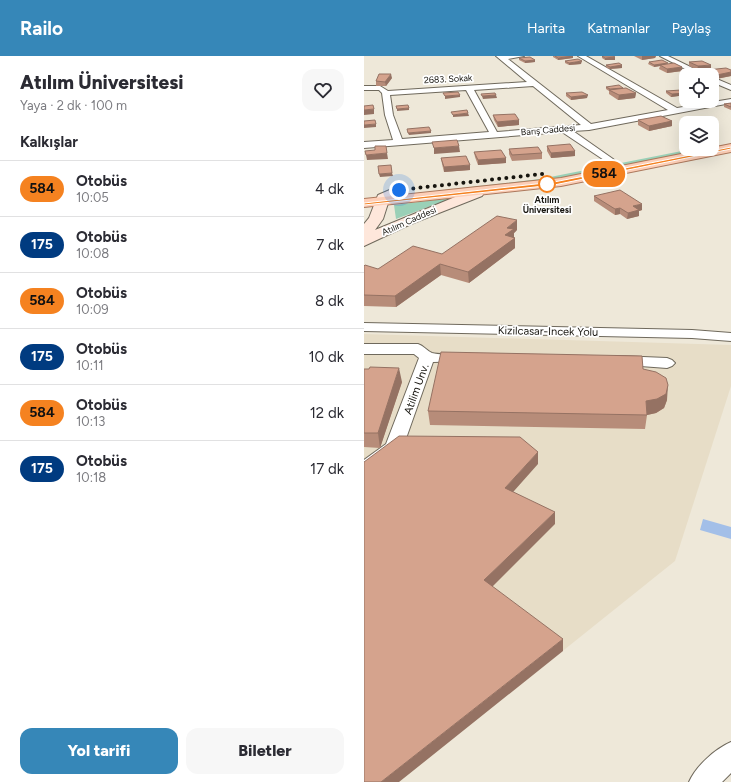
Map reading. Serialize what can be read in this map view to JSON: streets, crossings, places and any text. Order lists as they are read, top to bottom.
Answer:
{
  "streets": {
    "street": [
      "2683. Sokak",
      "Barış Caddesi",
      "Atılım Caddesi",
      "Kizilcasar-Incek Yolu",
      "Atilim Unv."
    ]
  },
  "places": ["Atılım Üniversitesi"],
  "lines": ["bus line 584"],
  "page": {
    "header": "Railo",
    "nav": ["Harita", "Katmanlar", "Paylaş"],
    "heading": [
      ["Atılım Üniversitesi", "Yaya · 2 dk · 100 m"],
      "Kalkışlar"
    ],
    "on_map": "584",
    "list": [
      {
        "mark": "584",
        "name": "Otobüs",
        "note": "10:05",
        "value": "4 dk"
      },
      {
        "mark": "175",
        "name": "Otobüs",
        "note": "10:08",
        "value": "7 dk"
      },
      {
        "mark": "584",
        "name": "Otobüs",
        "note": "10:09",
        "value": "8 dk"
      },
      {
        "mark": "175",
        "name": "Otobüs",
        "note": "10:11",
        "value": "10 dk"
      },
      {
        "mark": "584",
        "name": "Otobüs",
        "note": "10:13",
        "value": "12 dk"
      },
      {
        "mark": "175",
        "name": "Otobüs",
        "note": "10:18",
        "value": "17 dk"
      }
    ],
    "buttons": ["Yol tarifi", "Biletler"]
  }
}
